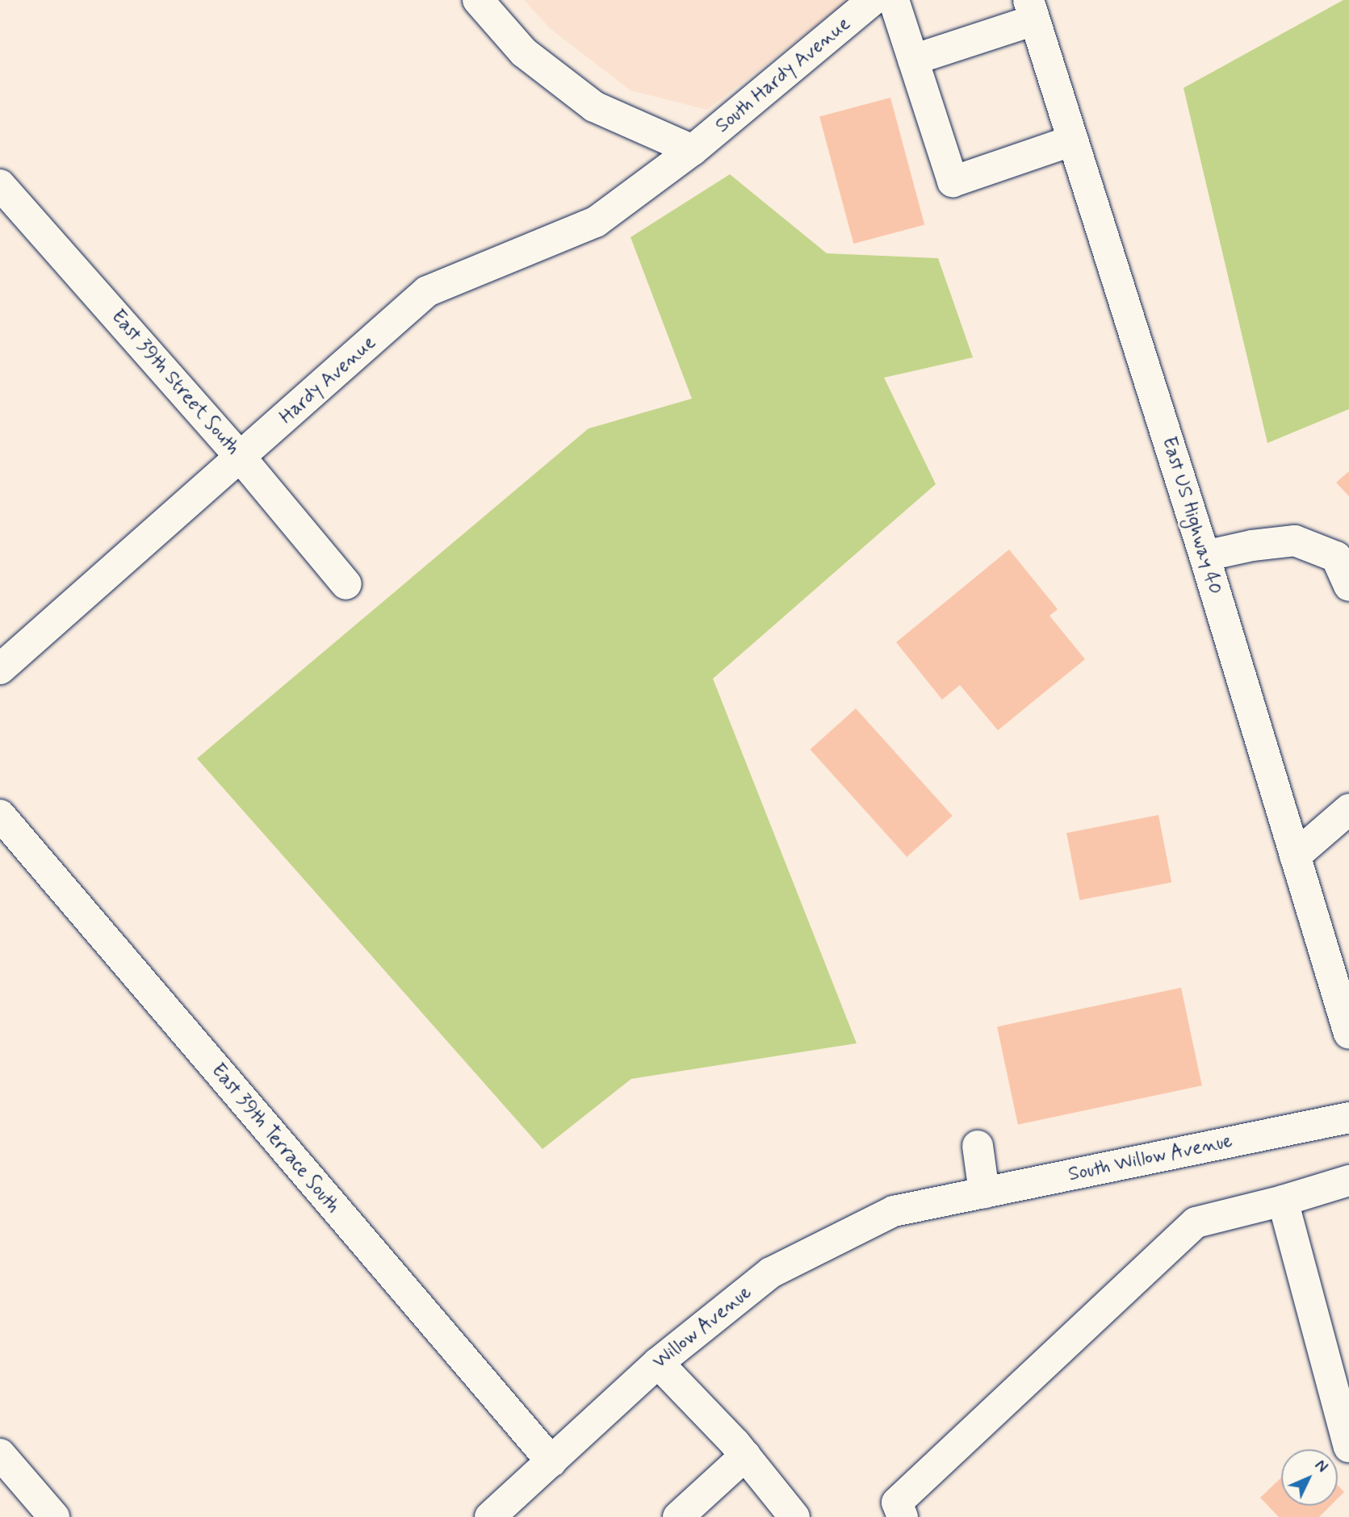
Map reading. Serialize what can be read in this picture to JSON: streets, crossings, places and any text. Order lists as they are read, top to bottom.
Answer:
{
  "streets": {
    "street": [
      "South Hardy Avenue",
      "Hardy Avenue",
      "East 39th Street South",
      "East US Highway 40",
      "East 39th Terrace South",
      "South Willow Avenue",
      "Willow Avenue"
    ]
  },
  "crossings": [
    ["South Hardy Avenue", "Hardy Avenue"],
    ["Hardy Avenue", "East 39th Street South"],
    ["East 39th Terrace South", "Willow Avenue"],
    ["South Willow Avenue", "Willow Avenue"]
  ],
  "north": "top right"
}
